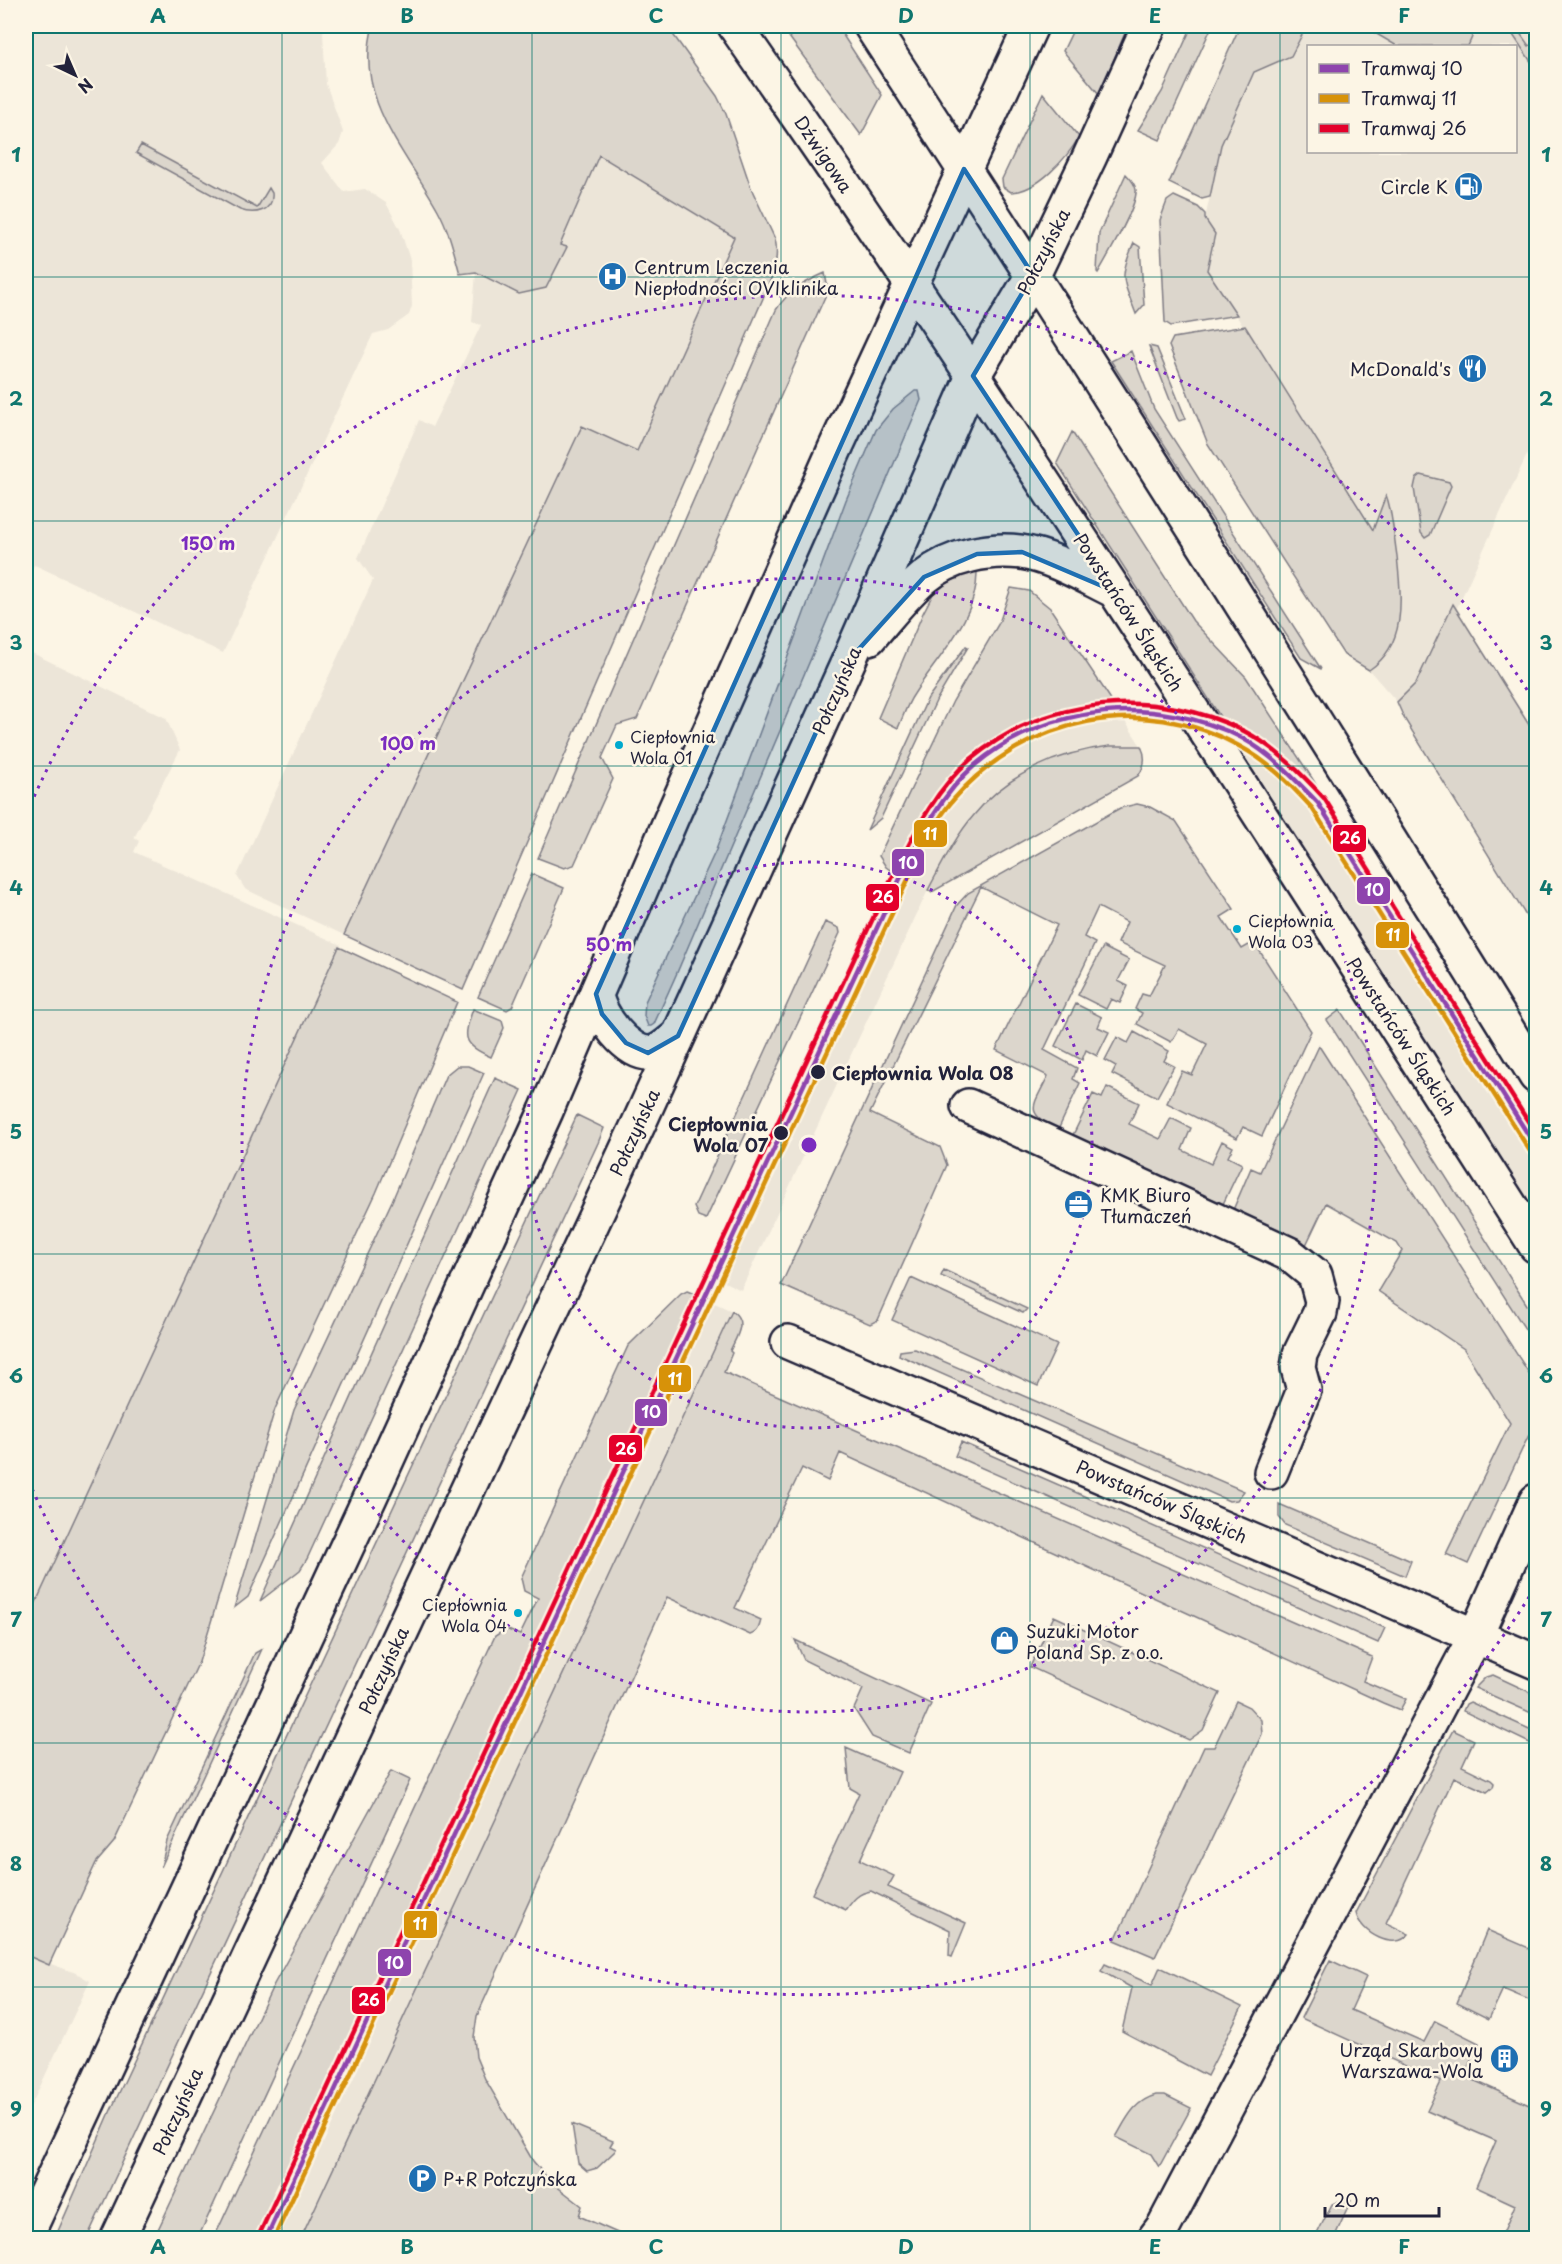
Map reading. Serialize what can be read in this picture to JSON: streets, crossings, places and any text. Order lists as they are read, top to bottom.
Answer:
{
  "streets": {
    "main road": ["Dźwigowa", "Połczyńska", "Powstańców Śląskich"]
  },
  "crossings": [
    ["Dźwigowa", "Powstańców Śląskich"],
    ["Połczyńska", "Powstańców Śląskich"]
  ],
  "places": {
    "fuel station": ["Circle K"],
    "hospital": ["Centrum Leczenia Niepłodności OVIklinika"],
    "restaurant": ["McDonald's"],
    "other": [
      "Ciepłownia Wola 01",
      "Ciepłownia Wola 03",
      "Ciepłownia Wola 08",
      "Ciepłownia Wola 07",
      "Ciepłownia Wola 04"
    ],
    "office": ["KMK Biuro Tłumaczeń"],
    "shop": ["Suzuki Motor Poland Sp. z o.o."],
    "building": ["Urząd Skarbowy Warszawa-Wola"],
    "parking": ["P+R Połczyńska"]
  },
  "lines": ["tram line 26", "tram line 10", "tram line 11"],
  "legend": ["Tramwaj 10", "Tramwaj 11", "Tramwaj 26"],
  "scale_bar": "20 m",
  "north": "bottom right",
  "grid": {
    "columns": [
      "A",
      "B",
      "C",
      "D",
      "E",
      "F"
    ],
    "rows": [
      "1",
      "2",
      "3",
      "4",
      "5",
      "6",
      "7",
      "8",
      "9"
    ]
  },
  "rings": ["150 m", "100 m", "50 m"]
}
